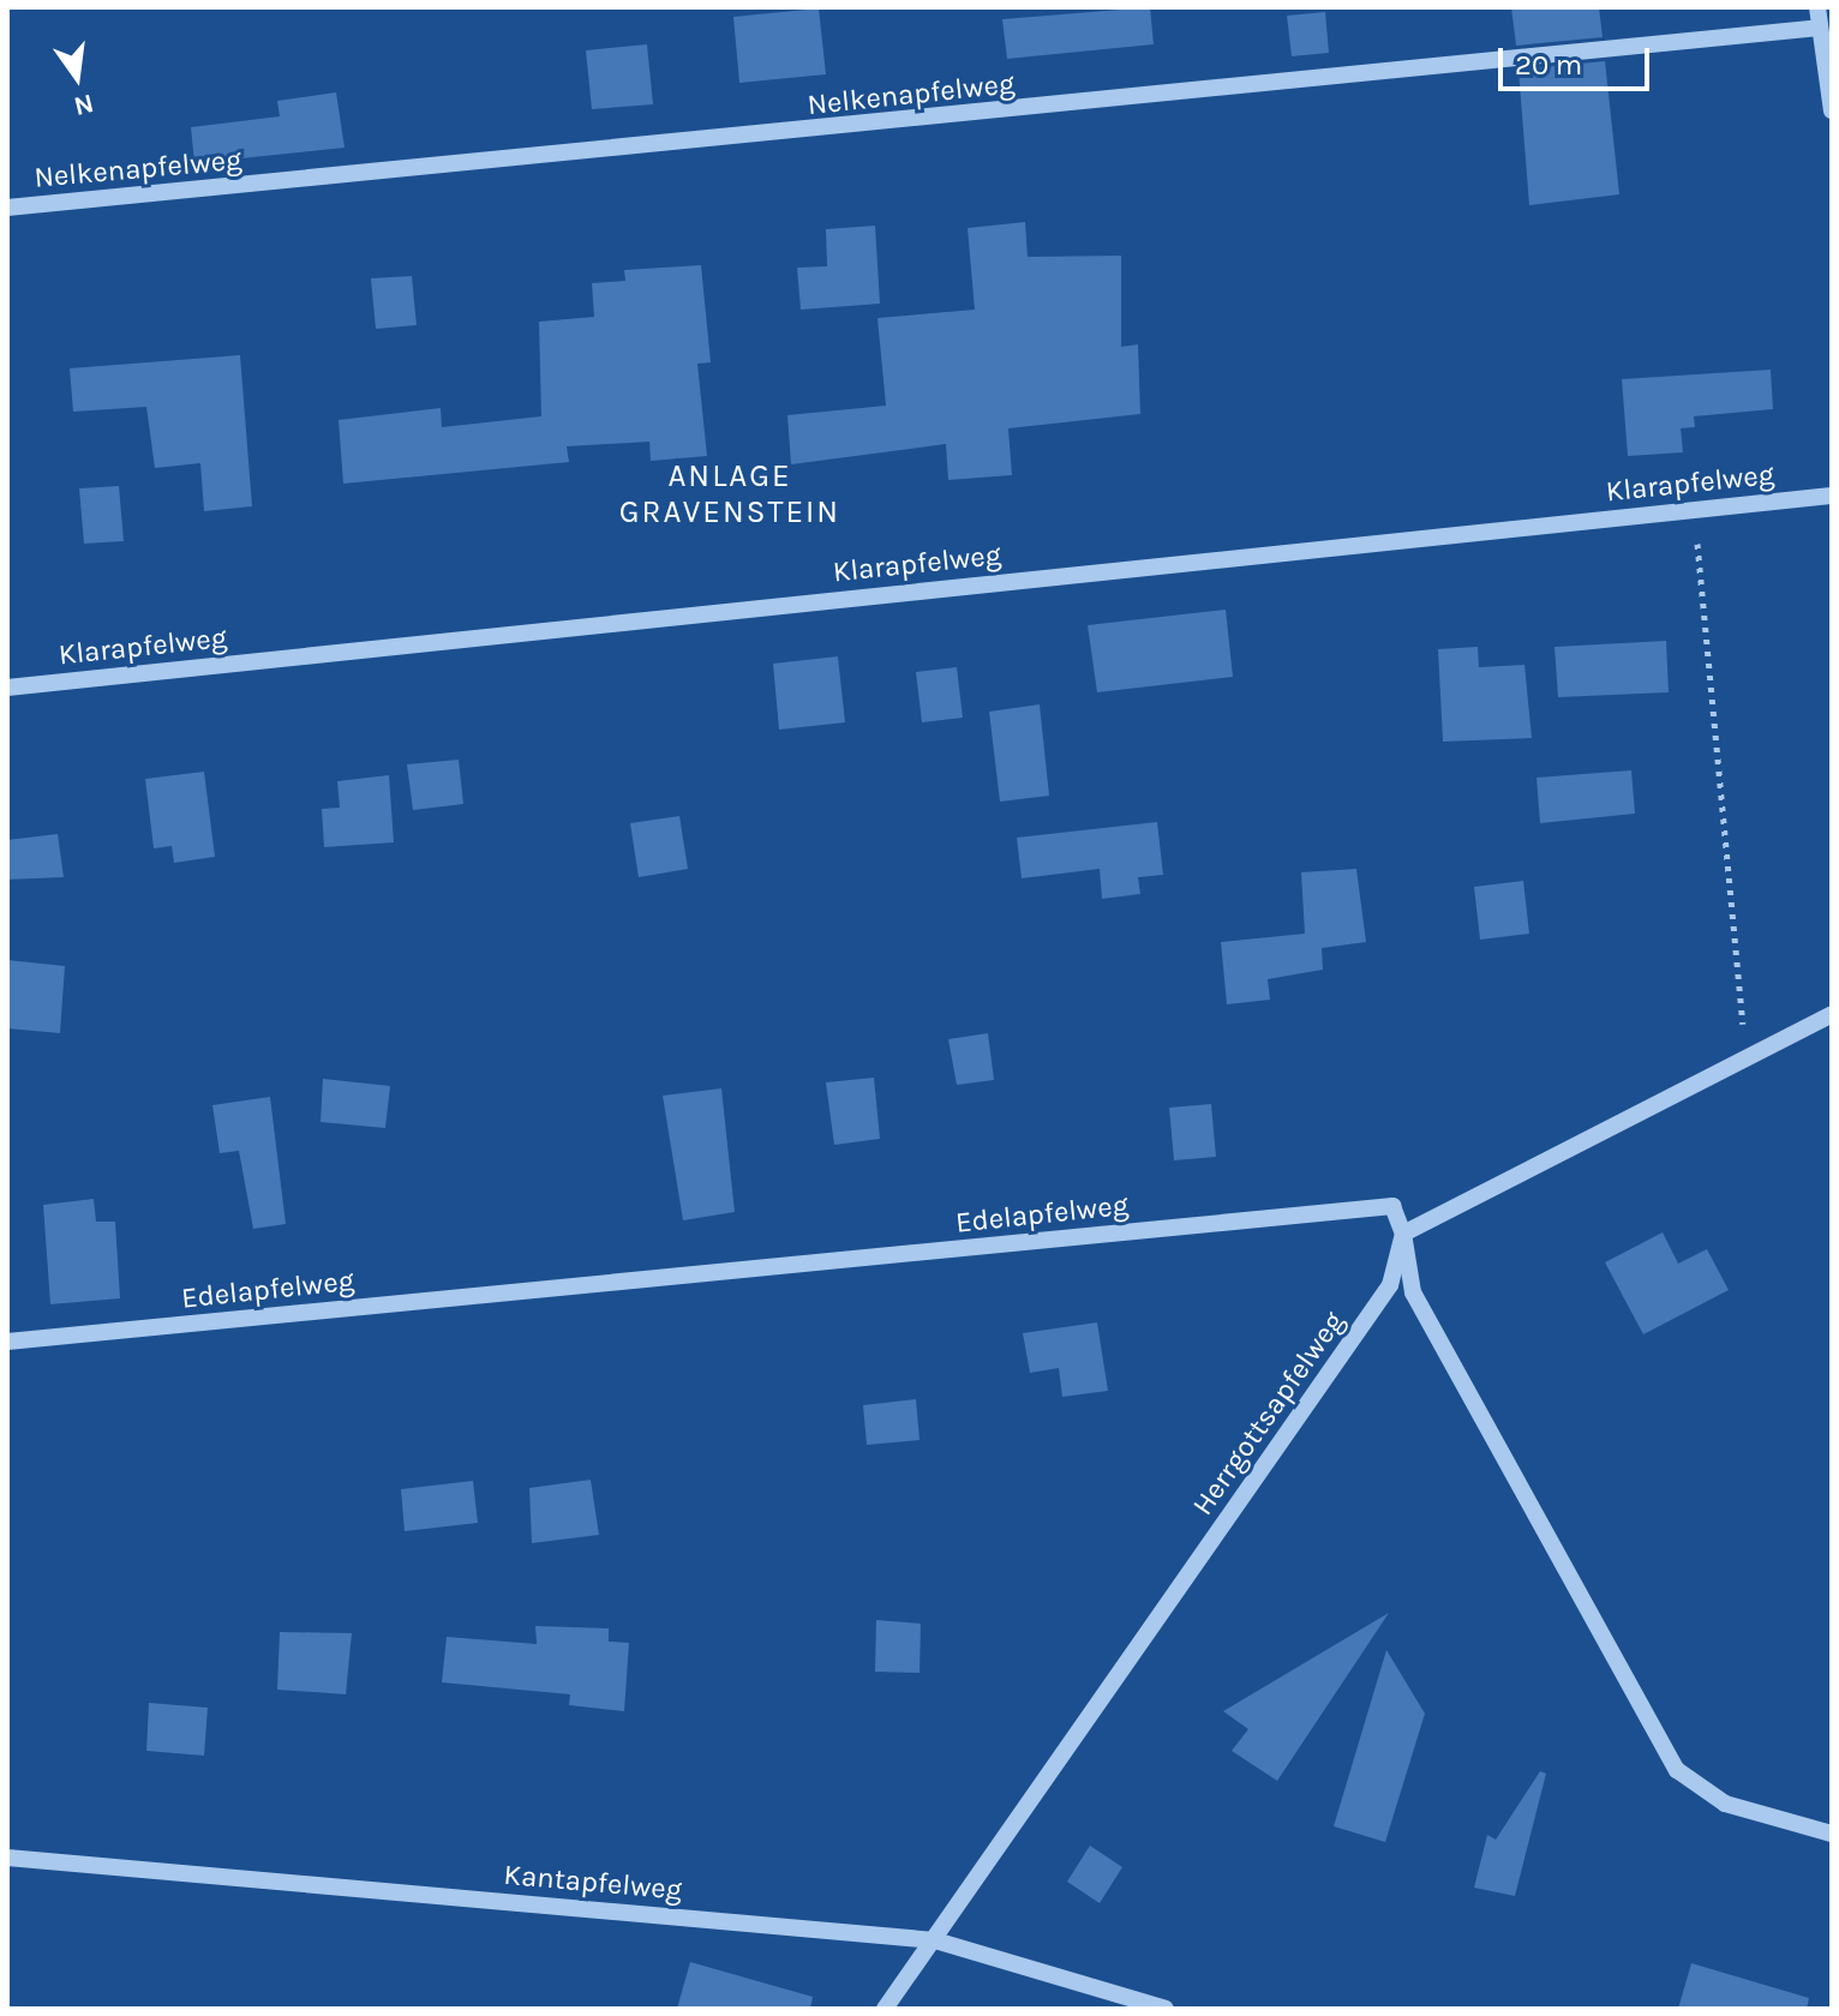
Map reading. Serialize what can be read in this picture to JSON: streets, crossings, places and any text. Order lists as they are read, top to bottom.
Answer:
{
  "streets": {
    "street": [
      "Nelkenapfelweg",
      "Klarapfelweg",
      "Edelapfelweg",
      "Herrgottsapfelweg",
      "Kantapfelweg"
    ]
  },
  "crossings": [
    ["Edelapfelweg", "Herrgottsapfelweg"],
    ["Herrgottsapfelweg", "Kantapfelweg"]
  ],
  "districts": ["ANLAGE GRAVENSTEIN"],
  "scale_bar": "20 m",
  "north": "bottom"
}
